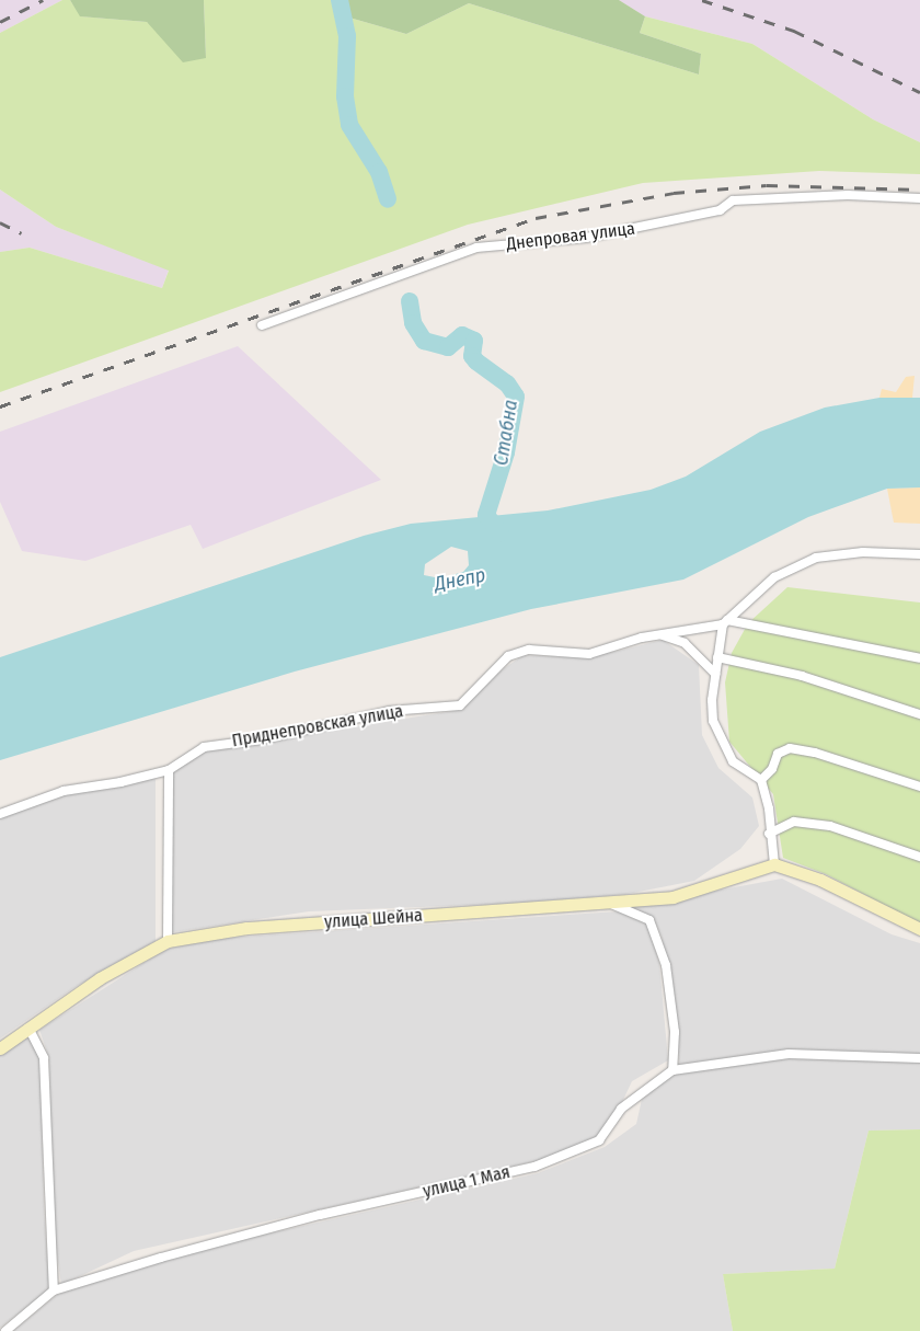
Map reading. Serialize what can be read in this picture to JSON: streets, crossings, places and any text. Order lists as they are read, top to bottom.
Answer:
{
  "streets": {
    "street": [
      "Днепровая улица",
      "Приднепровская улица",
      "улица Шейна",
      "улица 1 Мая"
    ]
  },
  "water": ["Стабна", "Днепр"]
}
